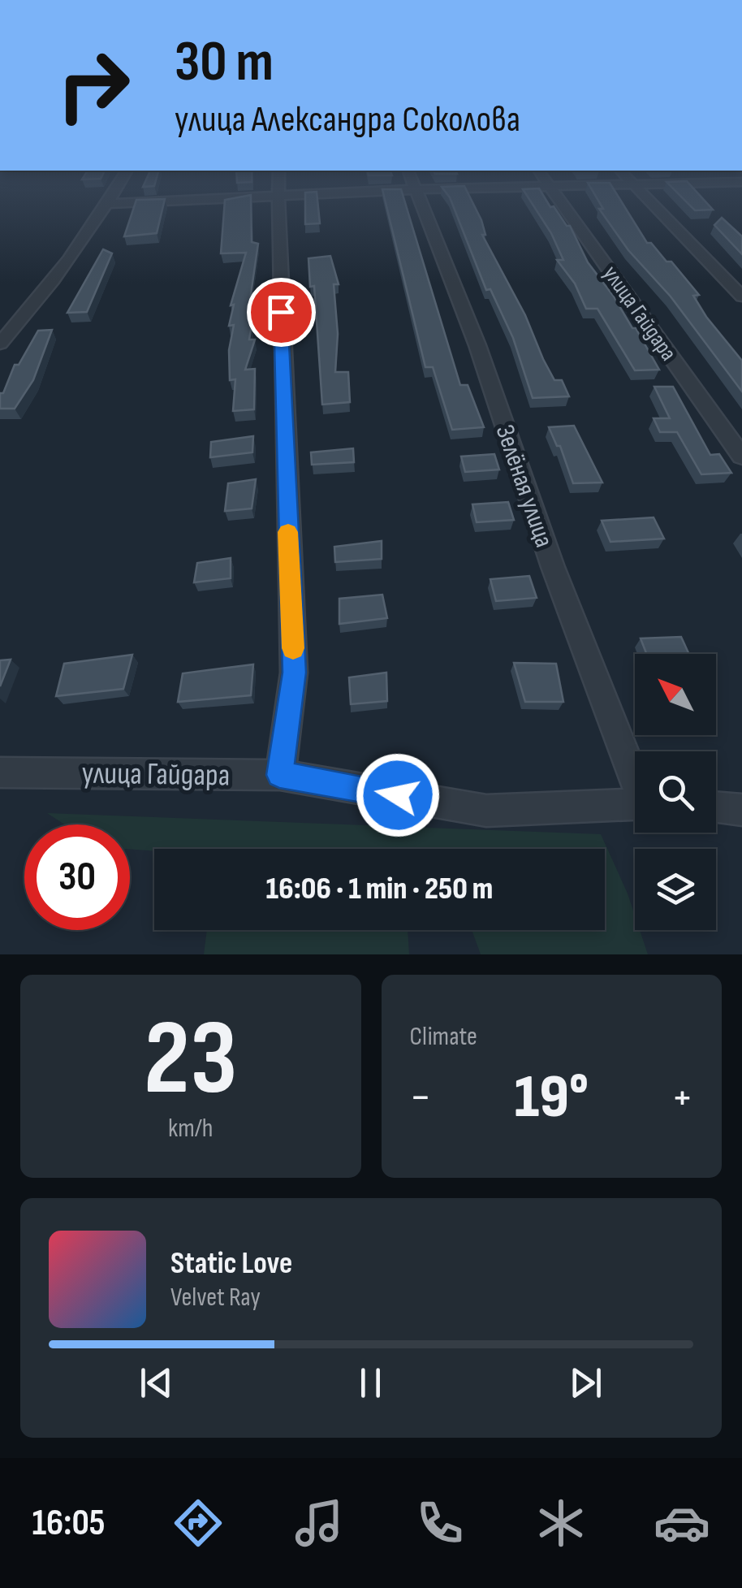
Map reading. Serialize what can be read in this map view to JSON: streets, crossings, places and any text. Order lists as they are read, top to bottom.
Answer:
{
  "streets": {
    "street": ["улица Гайдара", "Зелёная улица"]
  },
  "north": "top left",
  "page": {
    "turn": ["30 m", "улица Александра Соколова"],
    "limit": "30",
    "trip": "16:06 · 1 min · 250 m",
    "tile": [
      ["23", "km/h"],
      "Climate"
    ],
    "heat": ["−", "19°", "+"],
    "song": ["Static Love", "Velvet Ray"],
    "tabs": "16:05"
  }
}
